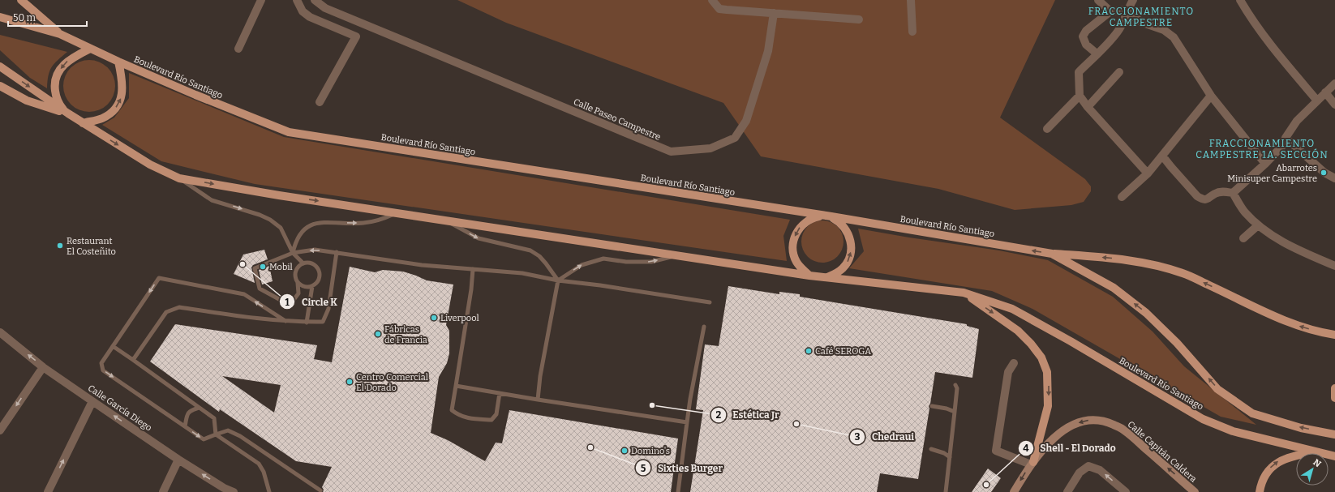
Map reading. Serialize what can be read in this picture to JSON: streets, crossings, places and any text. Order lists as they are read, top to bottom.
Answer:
{
  "streets": {
    "main road": ["Boulevard Río Santiago", "Calle Capitán Caldera"],
    "street": ["Calle Paseo Campestre", "Calle García Diego"]
  },
  "one_way": ["Calle García Diego"],
  "districts": ["FRACCIONAMIENTO CAMPESTRE", "FRACCIONAMIENTO CAMPESTRE 1A. SECCIÓN"],
  "places": [
    "Abarrotes Minisuper Campestre",
    "Restaurant El Costeñito",
    "Circle K",
    "Mobil",
    "Liverpool",
    "Fábricas de Francia",
    "Café SEROGA",
    "Centro Comercial El Dorado",
    "Estética Jr",
    "Chedraui",
    "Sixties Burger",
    "Domino's",
    "Shell - El Dorado"
  ],
  "scale_bar": "50 m",
  "north": "top right"
}
